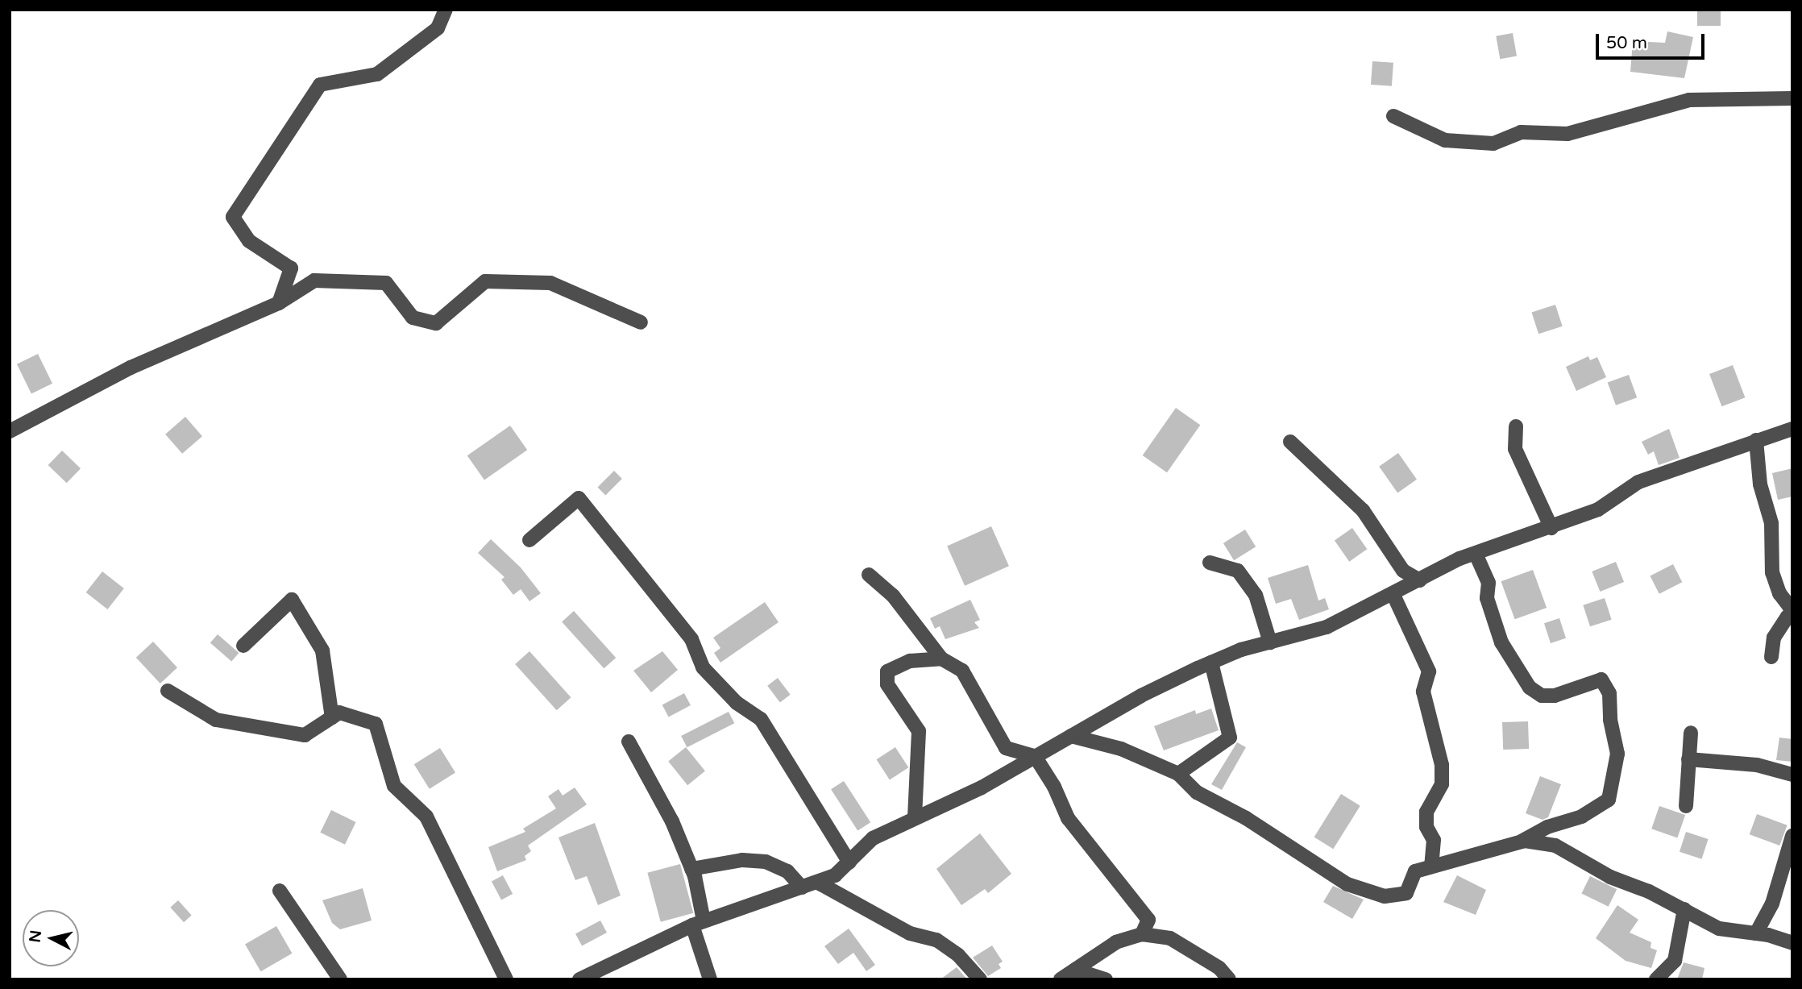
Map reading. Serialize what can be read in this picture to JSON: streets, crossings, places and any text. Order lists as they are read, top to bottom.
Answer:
{
  "scale_bar": "50 m",
  "north": "left"
}
